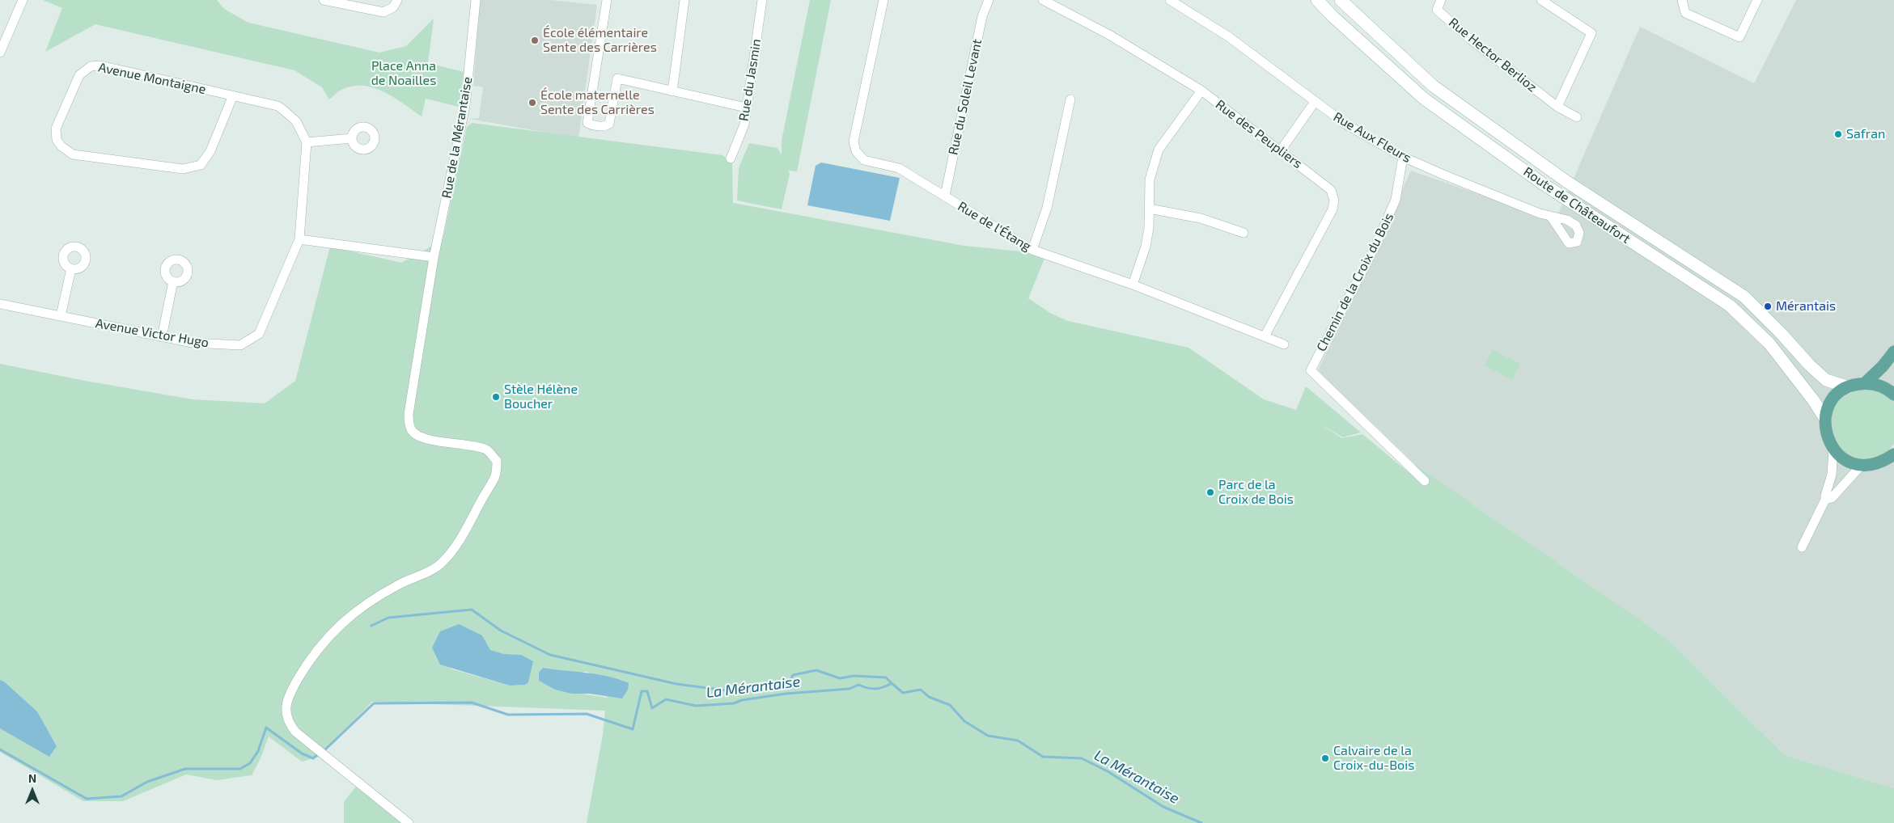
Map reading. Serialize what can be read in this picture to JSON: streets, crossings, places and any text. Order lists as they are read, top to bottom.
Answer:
{
  "streets": {
    "main road": ["Route de Châteaufort"],
    "street": [
      "Rue Hector Berlioz",
      "Avenue Montaigne",
      "Rue du Jasmin",
      "Rue du Soleil Levant",
      "Rue des Peupliers",
      "Rue de la Mérantaise",
      "Rue Aux Fleurs",
      "Rue de l'Étang",
      "Chemin de la Croix du Bois",
      "Avenue Victor Hugo"
    ]
  },
  "crossings": [
    ["Rue du Soleil Levant", "Rue de l'Étang"],
    ["Rue des Peupliers", "Rue de l'Étang"],
    ["Rue Aux Fleurs", "Chemin de la Croix du Bois"]
  ],
  "water": ["La Mérantaise"],
  "parks": ["Place Anna de Noailles"],
  "places": [
    "École élémentaire Sente des Carrières",
    "École maternelle Sente des Carrières",
    "Safran",
    "Mérantais",
    "Stèle Hélène Boucher",
    "Parc de la Croix de Bois",
    "Calvaire de la Croix-du-Bois"
  ],
  "north": "top"
}
